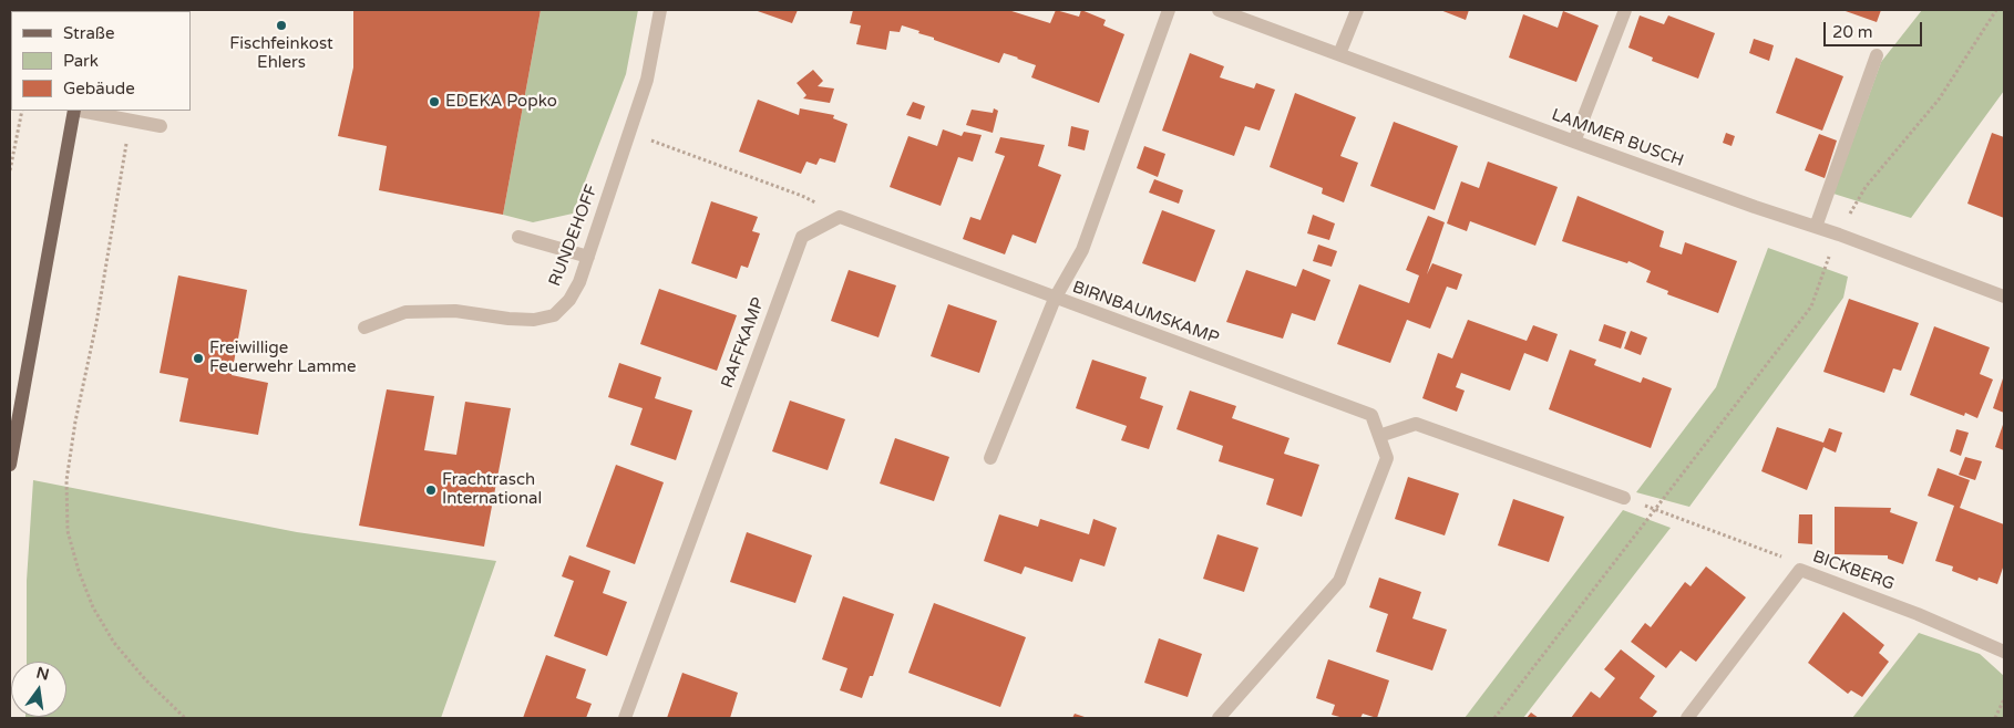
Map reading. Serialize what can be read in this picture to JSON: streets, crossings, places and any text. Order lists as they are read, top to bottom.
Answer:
{
  "streets": {
    "street": [
      "LAMMER BUSCH",
      "RUNDEHOFF",
      "BIRNBAUMSKAMP",
      "RAFFKAMP",
      "BICKBERG"
    ]
  },
  "places": [
    "Fischfeinkost Ehlers",
    "EDEKA Popko",
    "Freiwillige Feuerwehr Lamme",
    "Frachtrasch International"
  ],
  "legend": ["Straße", "Park", "Gebäude"],
  "scale_bar": "20 m",
  "north": "top"
}
